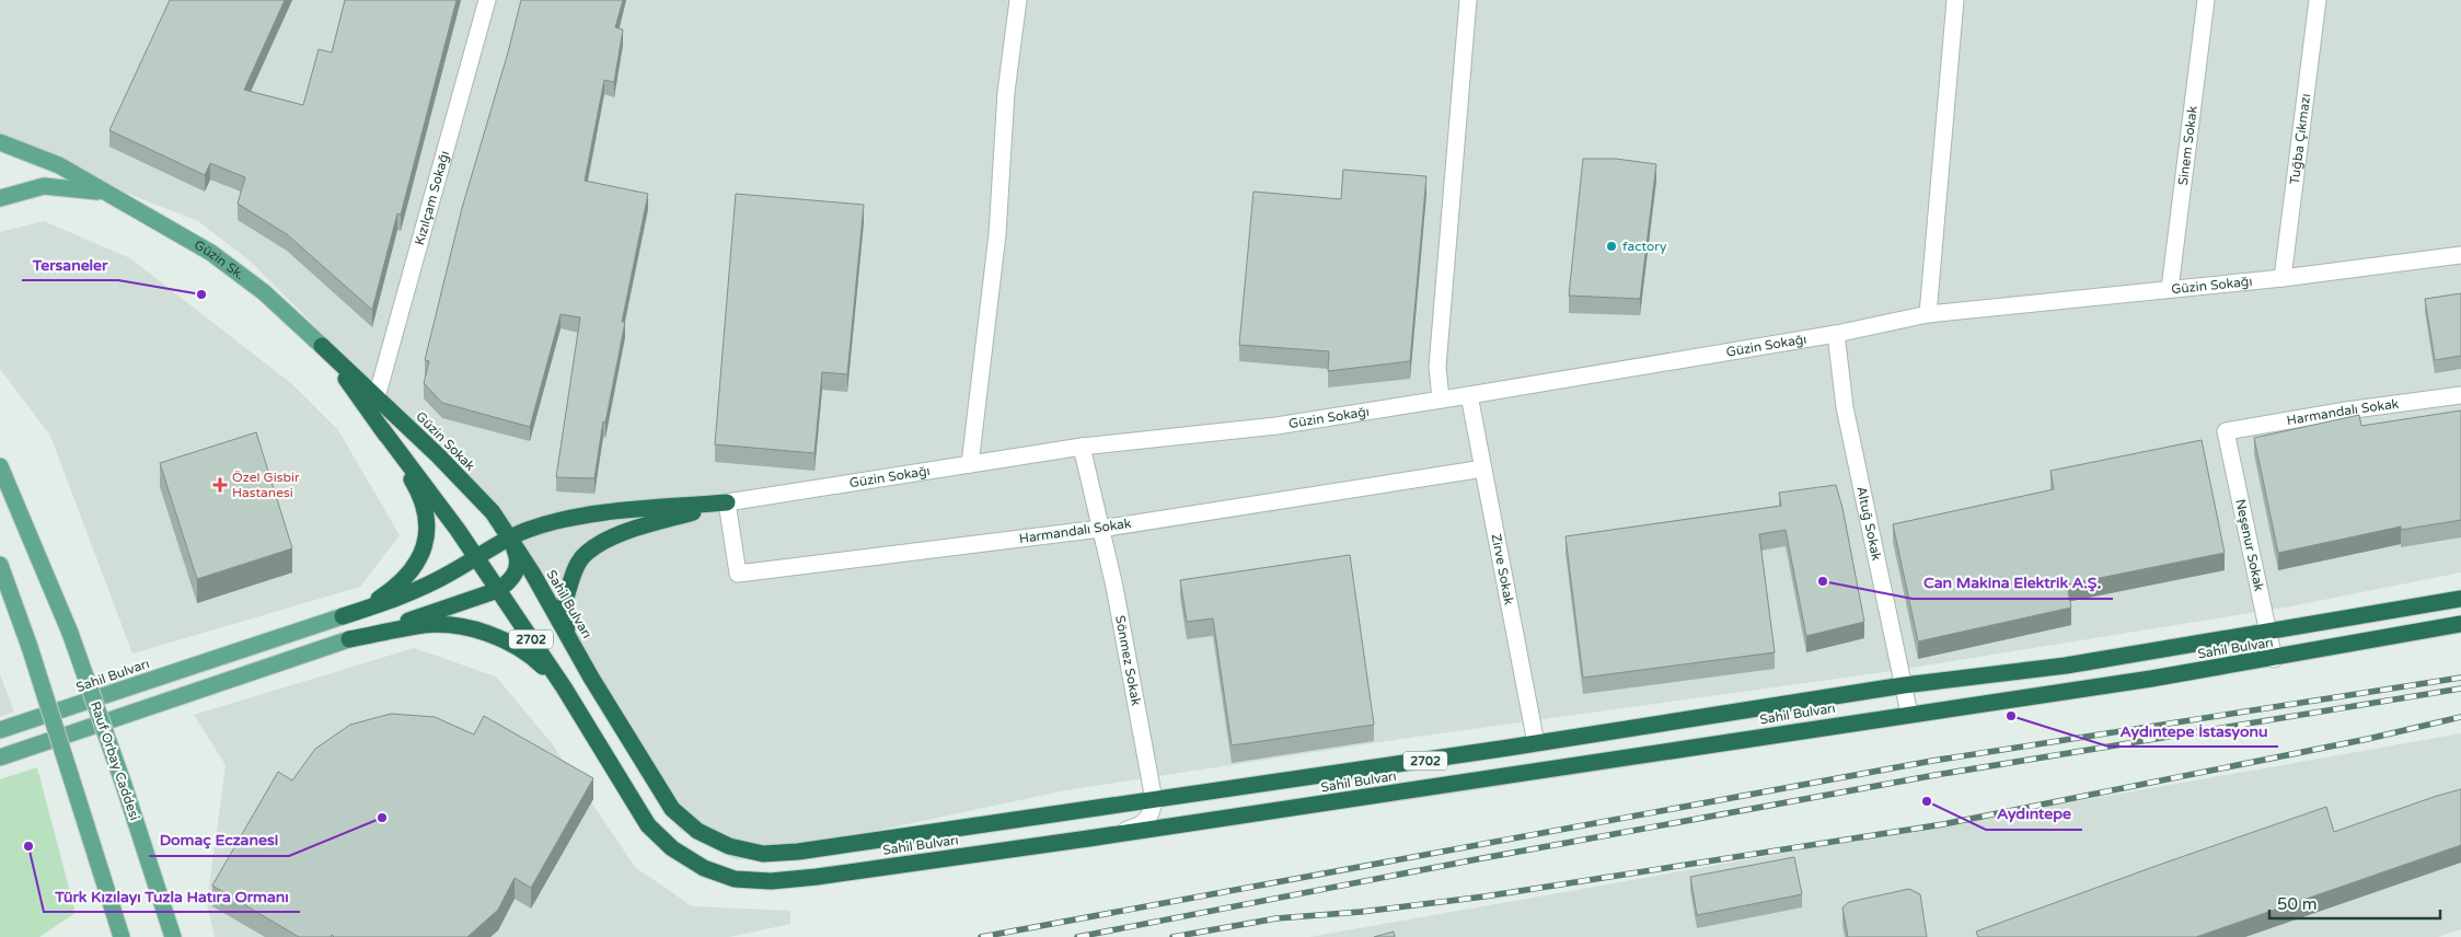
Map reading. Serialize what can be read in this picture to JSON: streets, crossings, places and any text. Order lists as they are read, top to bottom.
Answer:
{
  "streets": {
    "highway": ["Güzin Sokak", "Sahil Bulvarı", "2702"],
    "main road": ["Güzin Sk.", "Rauf Orbay Caddesi"],
    "street": [
      "Tuğba Çıkmazı",
      "Sinem Sokak",
      "Kızılçam Sokağı",
      "Güzin Sokağı",
      "Harmandalı Sokak",
      "Altuğ Sokak",
      "Neşenur Sokak",
      "Zirve Sokak",
      "Sönmez Sokak"
    ]
  },
  "crossings": [
    ["Tuğba Çıkmazı", "Güzin Sokağı"],
    ["Sinem Sokak", "Güzin Sokağı"],
    ["Kızılçam Sokağı", "Güzin Sokak"],
    ["Güzin Sk.", "Güzin Sokak"],
    ["Güzin Sokağı", "Harmandalı Sokak"],
    ["Güzin Sokağı", "Altuğ Sokak"],
    ["Güzin Sokağı", "Zirve Sokak"],
    ["Güzin Sokağı", "Sahil Bulvarı"],
    ["Güzin Sokağı", "Sönmez Sokak"],
    ["Harmandalı Sokak", "Neşenur Sokak"],
    ["Harmandalı Sokak", "Zirve Sokak"],
    ["Harmandalı Sokak", "Sahil Bulvarı"],
    ["Harmandalı Sokak", "Sönmez Sokak"],
    ["Güzin Sokak", "Sahil Bulvarı"],
    ["Altuğ Sokak", "Sahil Bulvarı"],
    ["Neşenur Sokak", "Sahil Bulvarı"],
    ["Zirve Sokak", "Sahil Bulvarı"],
    ["Sahil Bulvarı", "Sönmez Sokak"]
  ],
  "places": {
    "other": [
      "factory",
      "Tersaneler",
      "Can Makina Elektrik A.Ş.",
      "Aydıntepe İstasyonu",
      "Aydıntepe",
      "Domaç Eczanesi",
      "Türk Kızılayı Tuzla Hatıra Ormanı"
    ],
    "health": ["Özel Gisbir Hastanesi"]
  },
  "scale_bar": "50 m"
}
